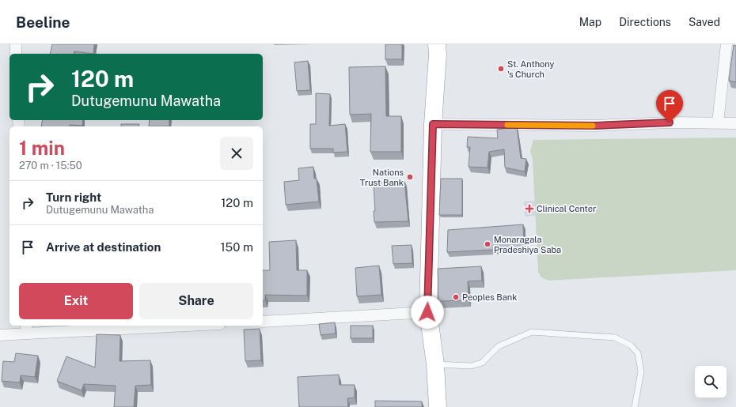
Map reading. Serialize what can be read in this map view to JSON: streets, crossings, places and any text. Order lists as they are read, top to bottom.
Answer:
{
  "places": {
    "other": [
      "St. Anthony 's Church",
      "Nations Trust Bank",
      "Monaragala Pradeshiya Saba",
      "Peoples Bank"
    ],
    "health": ["Clinical Center"]
  },
  "page": {
    "header": "Beeline",
    "nav": ["Map", "Directions", "Saved"],
    "turn": ["120 m", "Dutugemunu Mawatha"],
    "heading": ["1 min", "270 m · 15:50"],
    "list": [
      {
        "name": "Turn right",
        "note": "Dutugemunu Mawatha",
        "value": "120 m"
      },
      {
        "name": "Arrive at destination",
        "value": "150 m"
      }
    ],
    "buttons": ["Exit", "Share"]
  }
}
